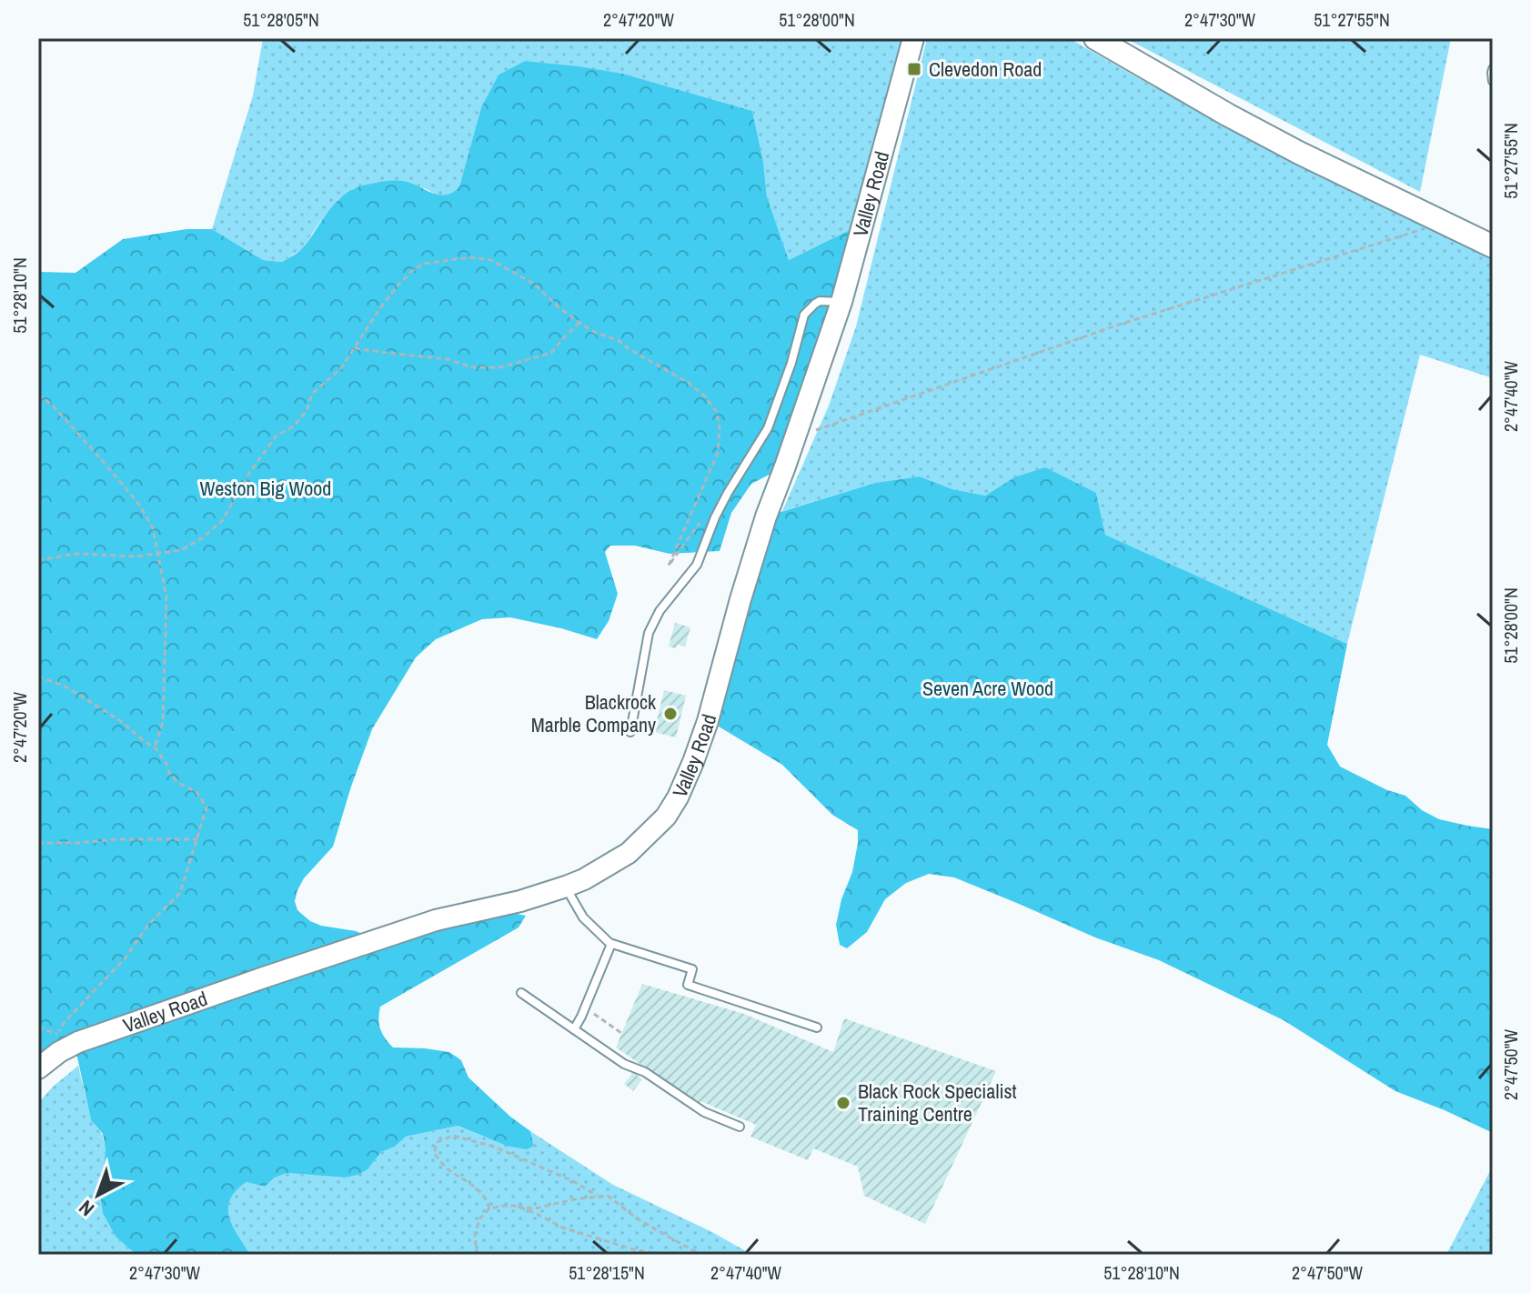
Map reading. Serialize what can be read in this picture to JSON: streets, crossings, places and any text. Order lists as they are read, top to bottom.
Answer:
{
  "streets": {
    "street": ["Valley Road"]
  },
  "parks": ["Weston Big Wood", "Seven Acre Wood"],
  "places": {
    "transit": ["Clevedon Road"],
    "other": ["Blackrock Marble Company", "Black Rock Specialist Training Centre"]
  },
  "north": "bottom left",
  "coordinates": [
    "51°28'05\"N",
    "2°47'20\"W",
    "51°28'00\"N",
    "2°47'30\"W",
    "51°27'55\"N",
    "51°28'10\"N",
    "2°47'40\"W",
    "2°47'50\"W",
    "51°28'15\"N"
  ]
}
